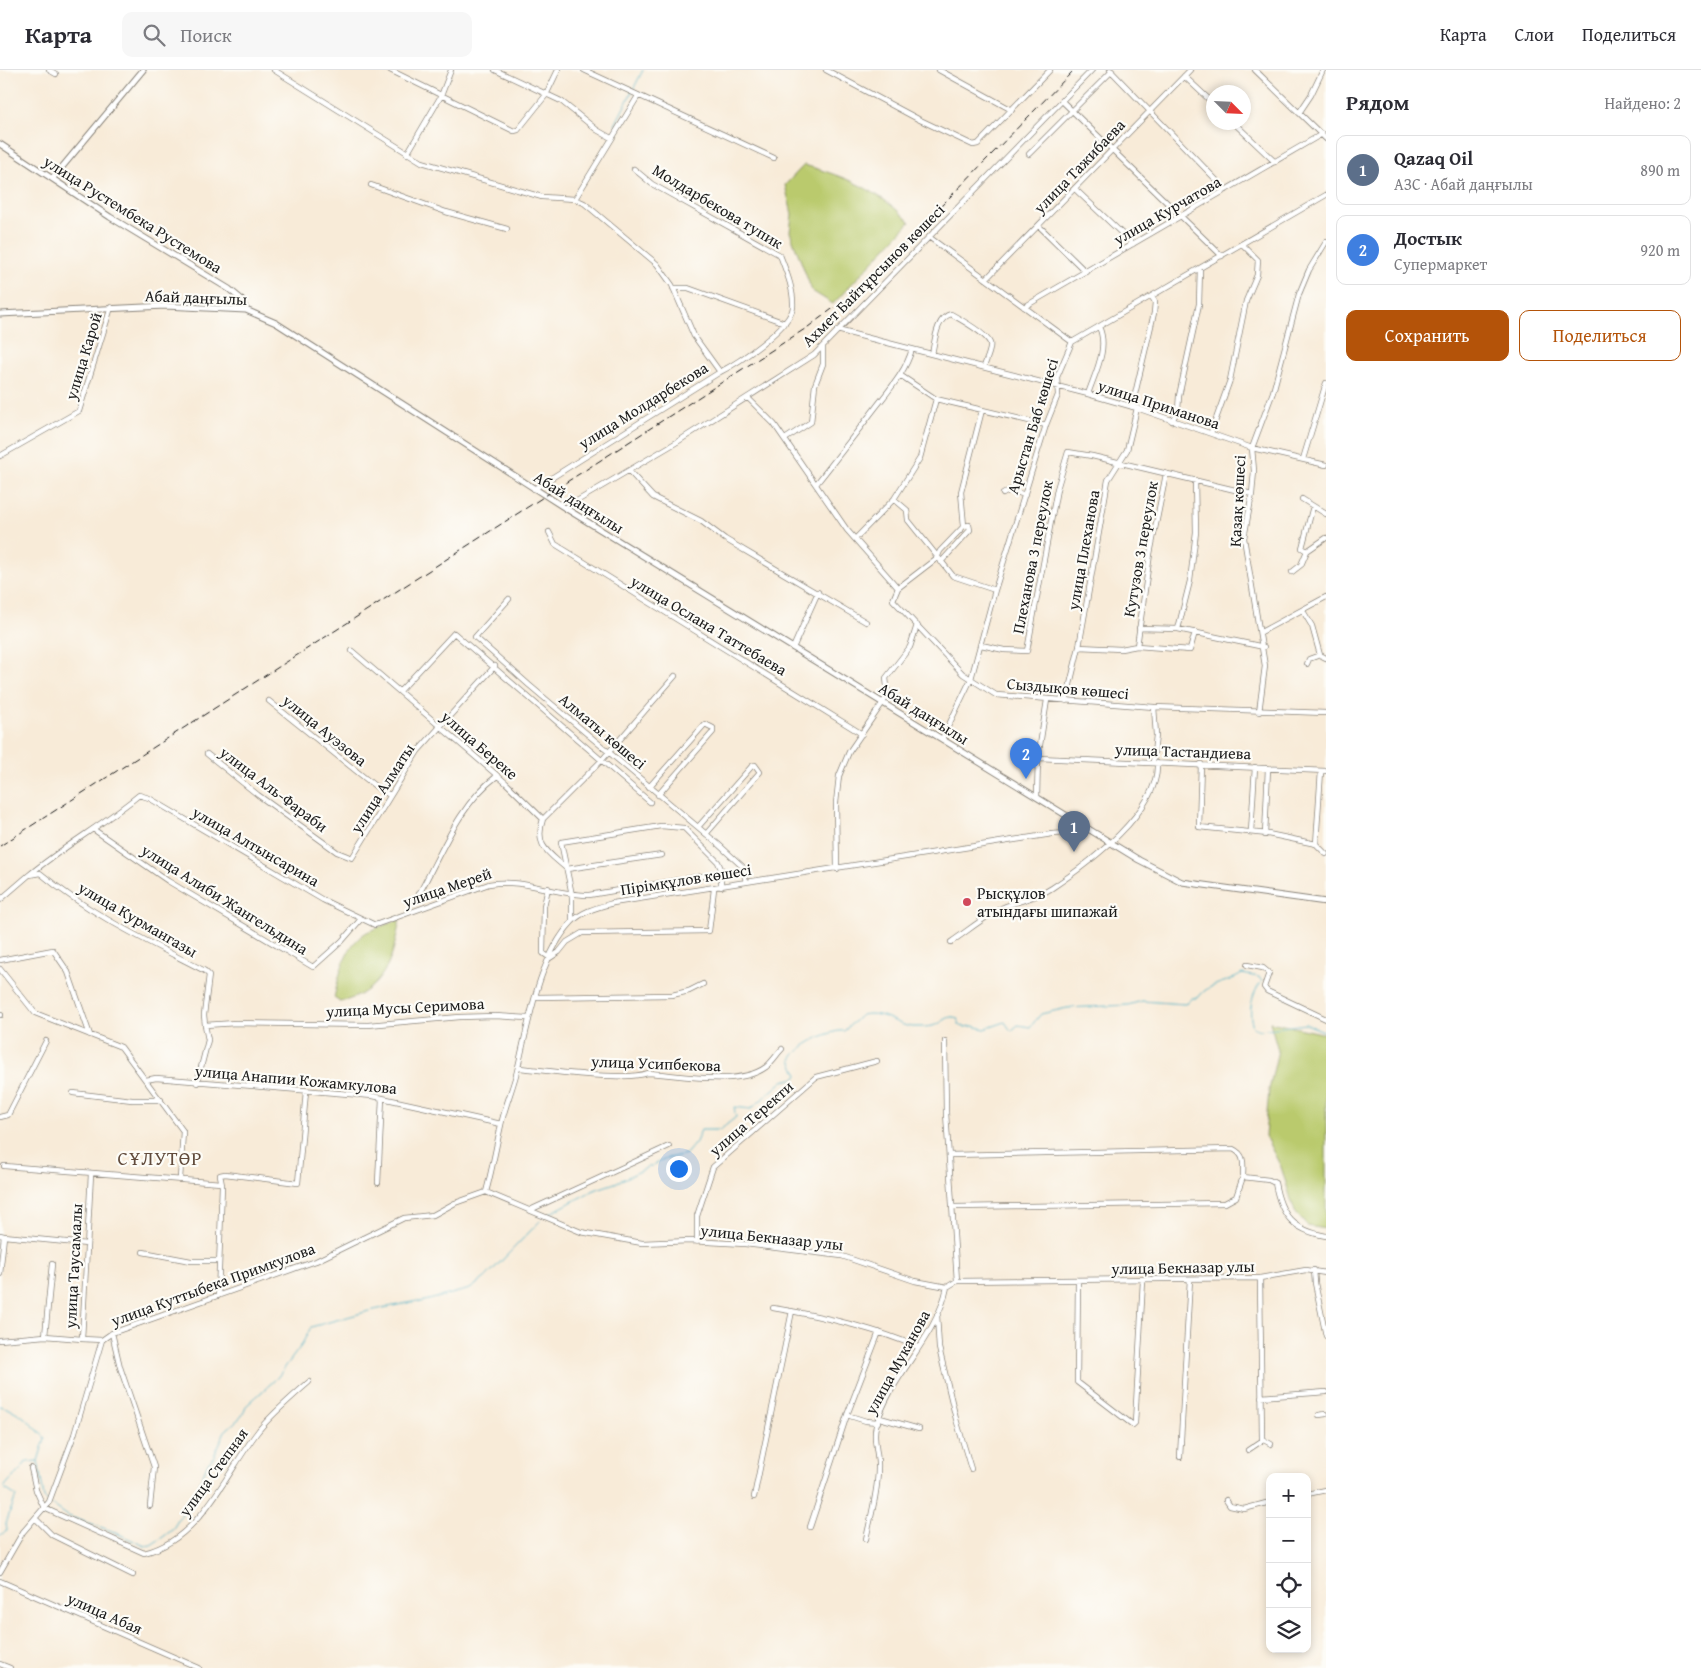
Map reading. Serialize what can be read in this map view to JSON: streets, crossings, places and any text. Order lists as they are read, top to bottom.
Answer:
{
  "streets": {
    "street": [
      "улица Тажибаева",
      "Молдарбекова тупик",
      "улица Курчатова",
      "улица Рустембека Рустемова",
      "Ахмет Байтұрсынов көшесі",
      "Абай даңғылы",
      "улица Карой",
      "улица Приманова",
      "улица Молдарбекова",
      "Арыстан Баб көшесі",
      "Қазақ көшесі",
      "Кутузов 3 переулок",
      "улица Плеханова",
      "Плеханова 3 переулок",
      "улица Ослана Таттебаева",
      "Сыздықов көшесі",
      "улица Ауэзова",
      "Алматы көшесі",
      "улица Береке",
      "улица Тастандиева",
      "улица Алматы",
      "улица Аль-Фараби",
      "улица Алтынсарина",
      "Пірімқұлов көшесі",
      "улица Мерей",
      "улица Алиби Жангельдина",
      "улица Курмангазы",
      "улица Мусы Серимова",
      "улица Усипбекова",
      "улица Анапии Кожамкулова",
      "улица Теректи",
      "улица Бекназар улы",
      "улица Таусамалы",
      "улица Куттыбека Примкулова",
      "улица Муканова",
      "улица Степная",
      "улица Абая"
    ]
  },
  "crossings": [
    ["улица Рустембека Рустемова", "Абай даңғылы"],
    ["Ахмет Байтұрсынов көшесі", "Абай даңғылы"],
    ["Ахмет Байтұрсынов көшесі", "улица Приманова"],
    ["Абай даңғылы", "улица Карой"],
    ["Абай даңғылы", "улица Молдарбекова"],
    ["Абай даңғылы", "Арыстан Баб көшесі"],
    ["Абай даңғылы", "Пірімқұлов көшесі"],
    ["улица Приманова", "Арыстан Баб көшесі"],
    ["улица Приманова", "Қазақ көшесі"],
    ["улица Приманова", "улица Плеханова"],
    ["Арыстан Баб көшесі", "улица Плеханова"],
    ["Арыстан Баб көшесі", "Плеханова 3 переулок"],
    ["Арыстан Баб көшесі", "Сыздықов көшесі"],
    ["Қазақ көшесі", "Кутузов 3 переулок"],
    ["Қазақ көшесі", "Сыздықов көшесі"],
    ["улица Плеханова", "Плеханова 3 переулок"],
    ["улица Плеханова", "Сыздықов көшесі"],
    ["улица Ауэзова", "улица Алматы"],
    ["Алматы көшесі", "Пірімқұлов көшесі"],
    ["улица Береке", "улица Алматы"],
    ["улица Алматы", "улица Аль-Фараби"],
    ["улица Алтынсарина", "улица Мерей"],
    ["улица Алтынсарина", "улица Алиби Жангельдина"],
    ["Пірімқұлов көшесі", "улица Мусы Серимова"],
    ["Пірімқұлов көшесі", "улица Усипбекова"],
    ["Пірімқұлов көшесі", "улица Анапии Кожамкулова"],
    ["Пірімқұлов көшесі", "улица Бекназар улы"],
    ["Пірімқұлов көшесі", "улица Куттыбека Примкулова"],
    ["улица Мерей", "улица Алиби Жангельдина"],
    ["улица Курмангазы", "улица Мусы Серимова"],
    ["улица Курмангазы", "улица Анапии Кожамкулова"],
    ["улица Теректи", "улица Бекназар улы"],
    ["улица Бекназар улы", "улица Куттыбека Примкулова"],
    ["улица Бекназар улы", "улица Муканова"],
    ["улица Таусамалы", "улица Куттыбека Примкулова"],
    ["улица Куттыбека Примкулова", "улица Степная"]
  ],
  "districts": ["СҰЛУТӨР"],
  "places": ["Рысқұлов атындағы шипажай"],
  "north": "bottom right",
  "page": {
    "header": "Карта",
    "search": "Поиск",
    "nav": ["Карта", "Слои", "Поделиться"],
    "heading": ["Рядом", "Найдено: 2"],
    "list": [
      {
        "mark": "1",
        "name": "Qazaq Oil",
        "note": "АЗС · Абай даңғылы",
        "value": "890 m"
      },
      {
        "mark": "2",
        "name": "Достык",
        "note": "Супермаркет",
        "value": "920 m"
      }
    ],
    "buttons": ["Сохранить", "Поделиться"],
    "pins": ["2", "1"],
    "map_buttons": ["+", "−"]
  }
}
